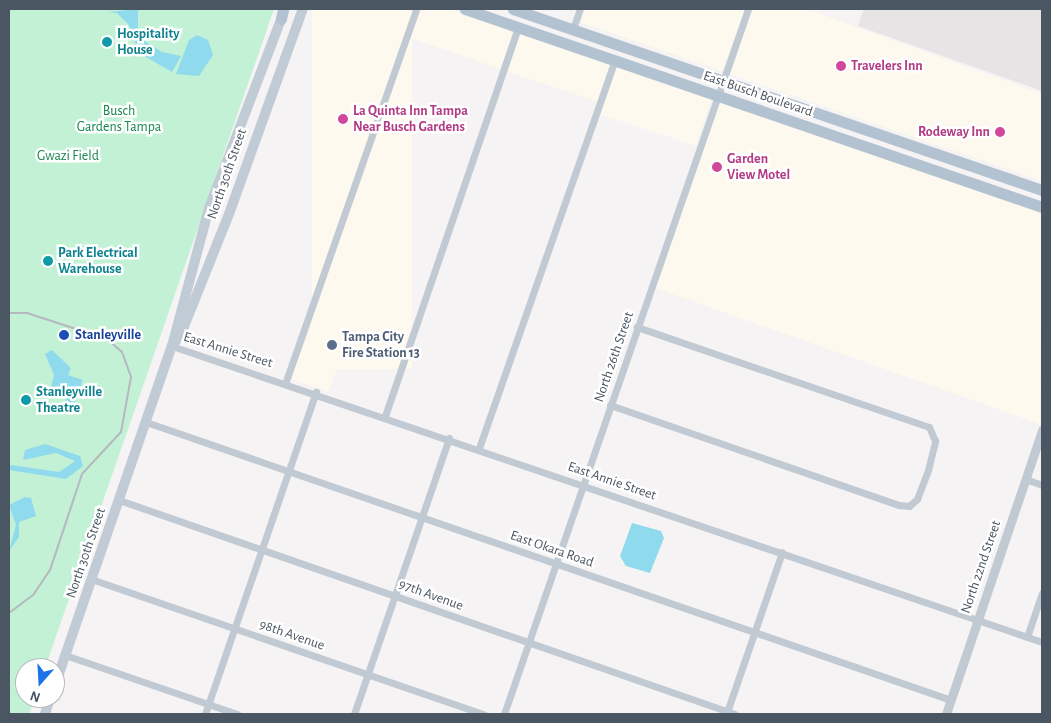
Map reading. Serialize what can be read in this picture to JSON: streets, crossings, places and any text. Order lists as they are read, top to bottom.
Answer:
{
  "streets": {
    "main road": ["East Busch Boulevard", "North 30th Street"],
    "street": [
      "East Annie Street",
      "North 26th Street",
      "East Okara Road",
      "North 22nd Street",
      "97th Avenue",
      "98th Avenue"
    ]
  },
  "crossings": [
    ["East Busch Boulevard", "North 26th Street"],
    ["North 30th Street", "East Annie Street"],
    ["North 30th Street", "East Okara Road"],
    ["North 30th Street", "97th Avenue"],
    ["North 30th Street", "98th Avenue"],
    ["East Annie Street", "North 26th Street"],
    ["East Annie Street", "North 22nd Street"],
    ["North 26th Street", "East Okara Road"],
    ["North 26th Street", "97th Avenue"],
    ["East Okara Road", "North 22nd Street"]
  ],
  "parks": ["Busch Gardens Tampa", "Gwazi Field"],
  "places": [
    "Hospitality House",
    "Travelers Inn",
    "La Quinta Inn Tampa Near Busch Gardens",
    "Rodeway Inn",
    "Garden View Motel",
    "Park Electrical Warehouse",
    "Stanleyville",
    "Tampa City Fire Station 13",
    "Stanleyville Theatre"
  ],
  "north": "bottom"
}
